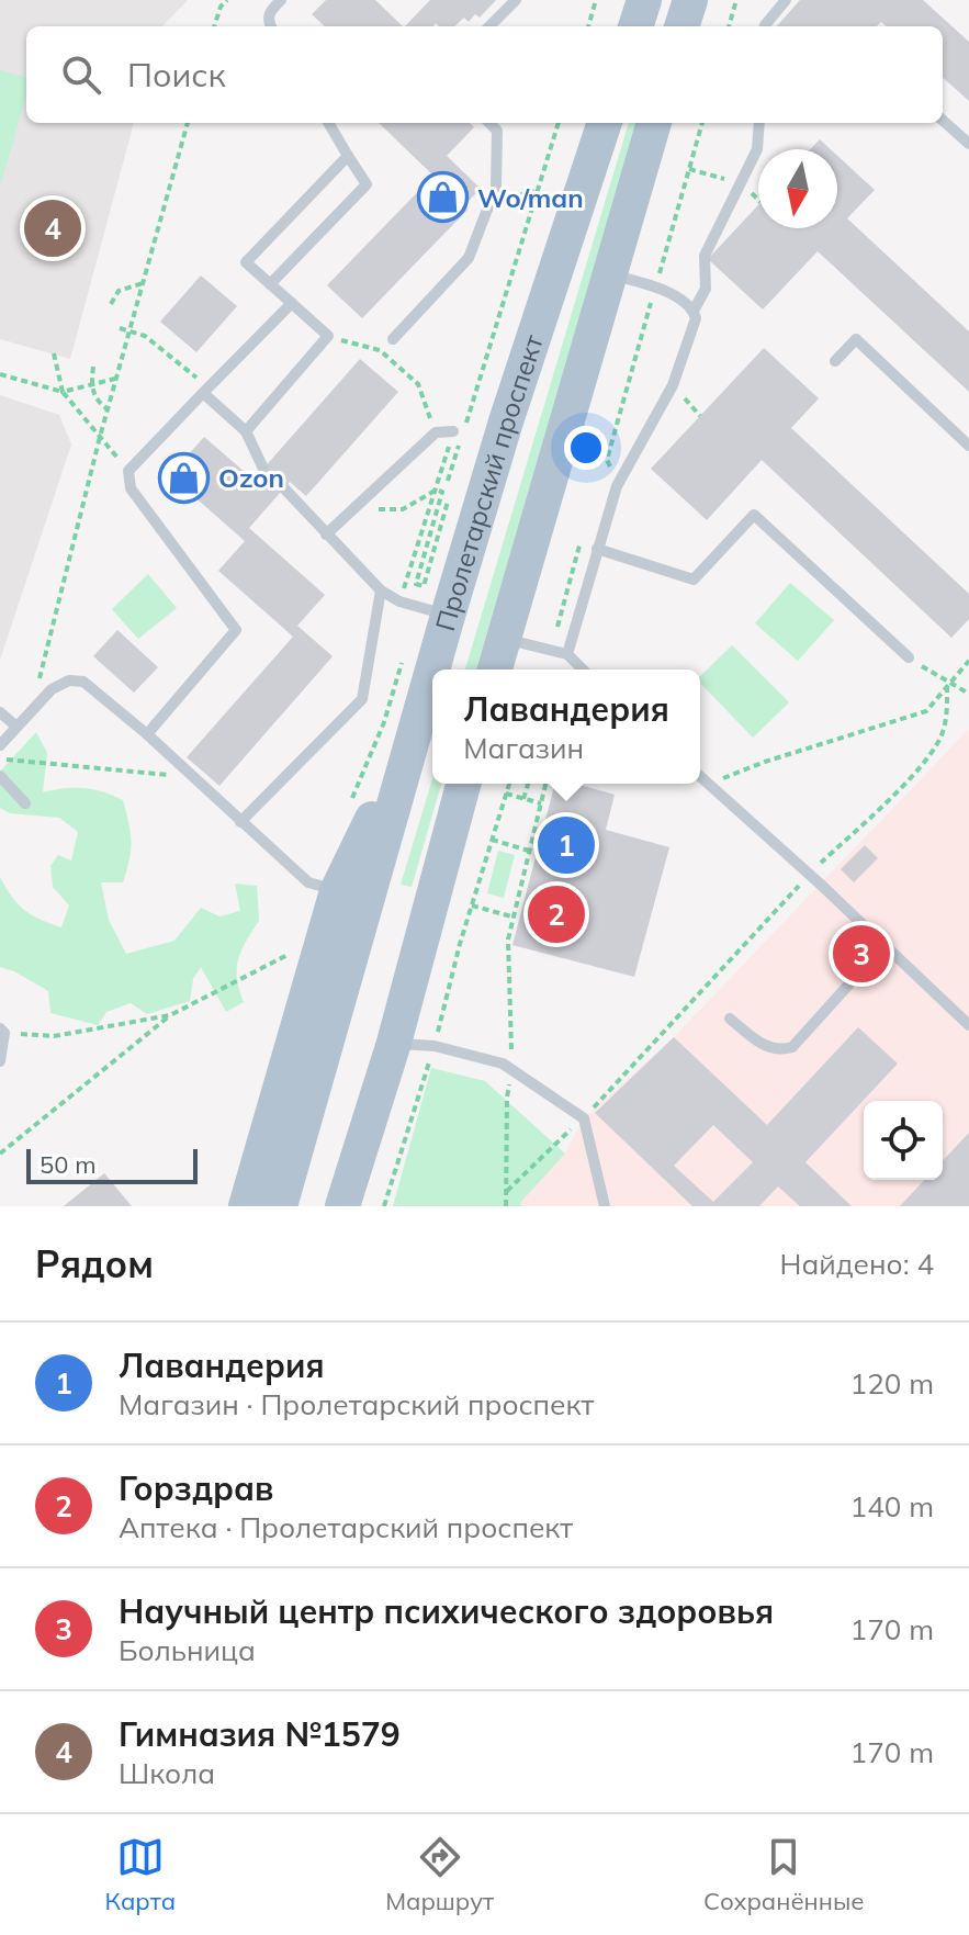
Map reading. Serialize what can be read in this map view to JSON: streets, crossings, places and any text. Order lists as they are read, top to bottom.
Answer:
{
  "streets": {
    "main road": ["Пролетарский проспект"]
  },
  "places": {
    "shop": ["Wo/man", "Ozon"]
  },
  "scale_bar": "50 m",
  "north": "bottom",
  "page": {
    "search": "Поиск",
    "pins": [
      "4",
      "1",
      "2",
      "3"
    ],
    "popup": ["Лавандерия", "Магазин"],
    "scale": "50 m",
    "heading": ["Рядом", "Найдено: 4"],
    "list": [
      {
        "mark": "1",
        "name": "Лавандерия",
        "note": "Магазин · Пролетарский проспект",
        "value": "120 m"
      },
      {
        "mark": "2",
        "name": "Горздрав",
        "note": "Аптека · Пролетарский проспект",
        "value": "140 m"
      },
      {
        "mark": "3",
        "name": "Научный центр психического здоровья",
        "note": "Больница",
        "value": "170 m"
      },
      {
        "mark": "4",
        "name": "Гимназия №1579",
        "note": "Школа",
        "value": "170 m"
      }
    ],
    "nav": ["Карта", "Маршрут", "Сохранённые"]
  }
}
